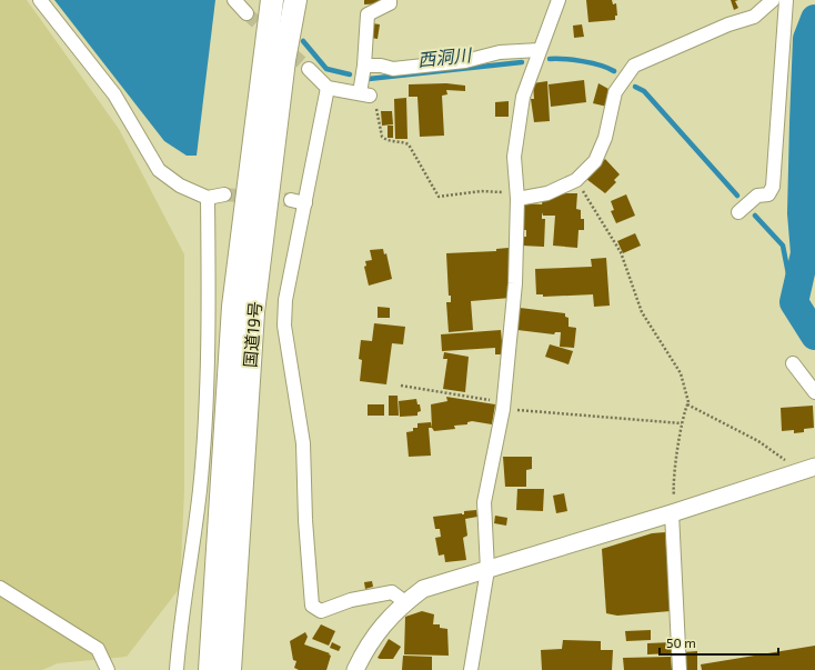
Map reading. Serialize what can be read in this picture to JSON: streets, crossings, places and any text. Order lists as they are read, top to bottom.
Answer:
{
  "streets": {
    "highway": ["国道19号"]
  },
  "water": ["西洞川"],
  "scale_bar": "50 m"
}
